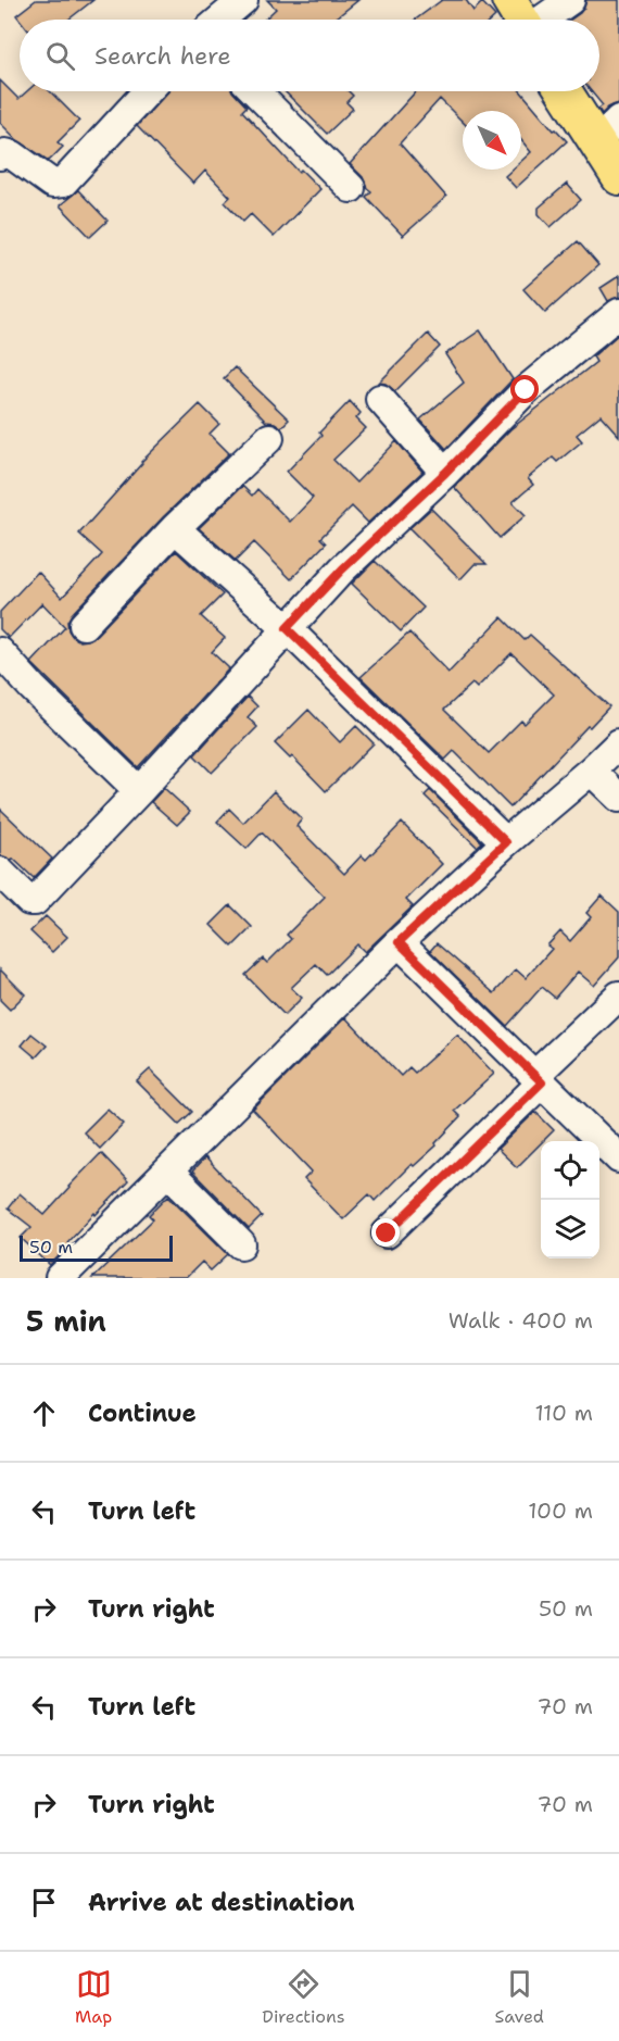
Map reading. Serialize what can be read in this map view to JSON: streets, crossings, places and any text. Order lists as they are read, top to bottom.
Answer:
{
  "scale_bar": "50 m",
  "north": "bottom right",
  "page": {
    "search": "Search here",
    "scale": "50 m",
    "heading": ["5 min", "Walk · 400 m"],
    "list": [
      ["Continue", "110 m"],
      ["Turn left", "100 m"],
      ["Turn right", "50 m"],
      ["Turn left", "70 m"],
      ["Turn right", "70 m"],
      "Arrive at destination"
    ],
    "nav": ["Map", "Directions", "Saved"]
  }
}
